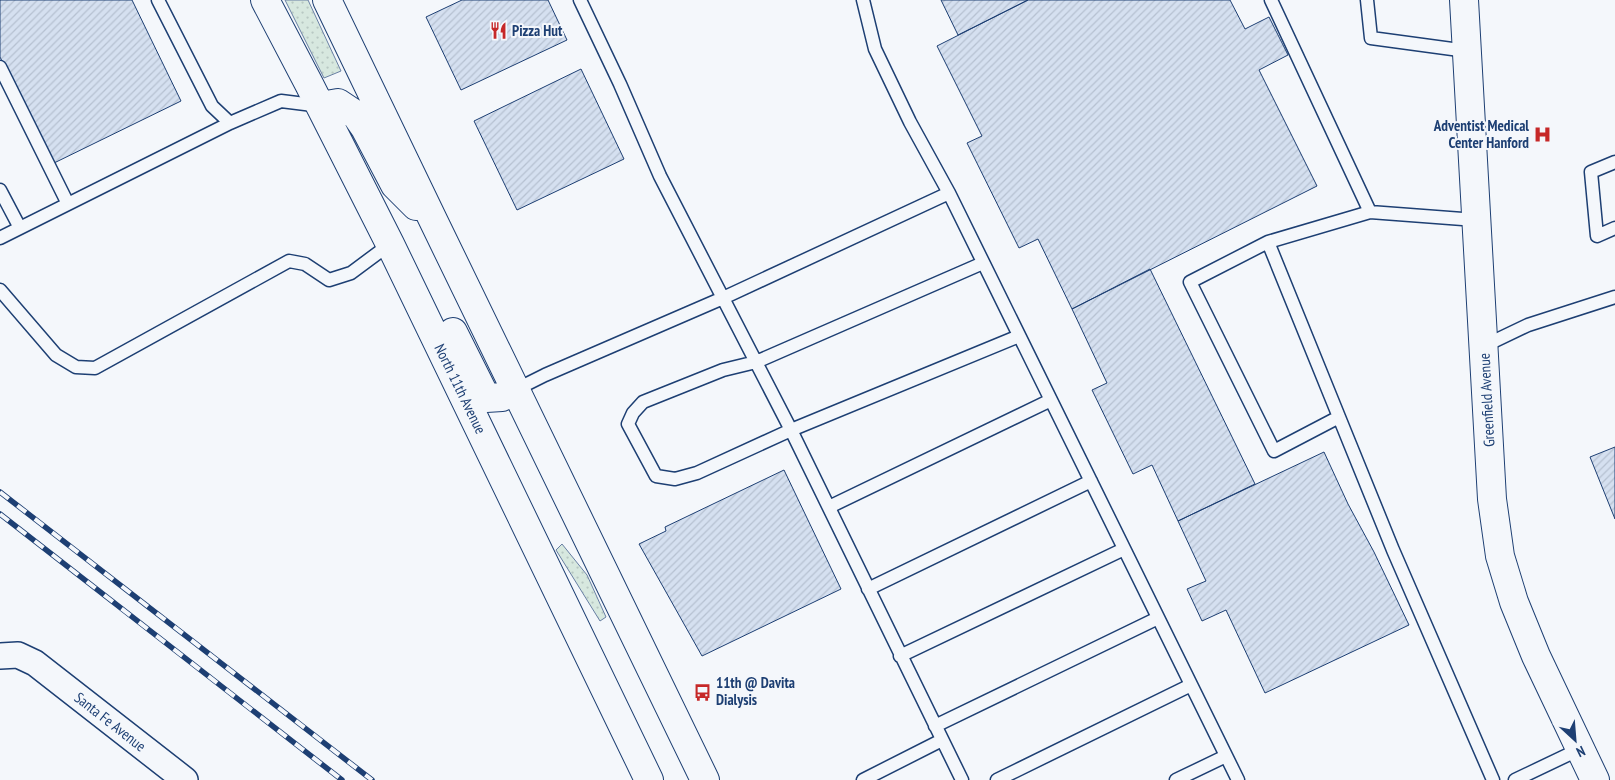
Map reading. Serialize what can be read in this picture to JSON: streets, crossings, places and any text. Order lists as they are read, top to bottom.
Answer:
{
  "streets": {
    "main road": ["North 11th Avenue", "Greenfield Avenue"],
    "street": ["Santa Fe Avenue"]
  },
  "places": {
    "restaurant": ["Pizza Hut"],
    "hospital": ["Adventist Medical Center Hanford"],
    "bus stop": ["11th @ Davita Dialysis"]
  },
  "north": "bottom right"
}
